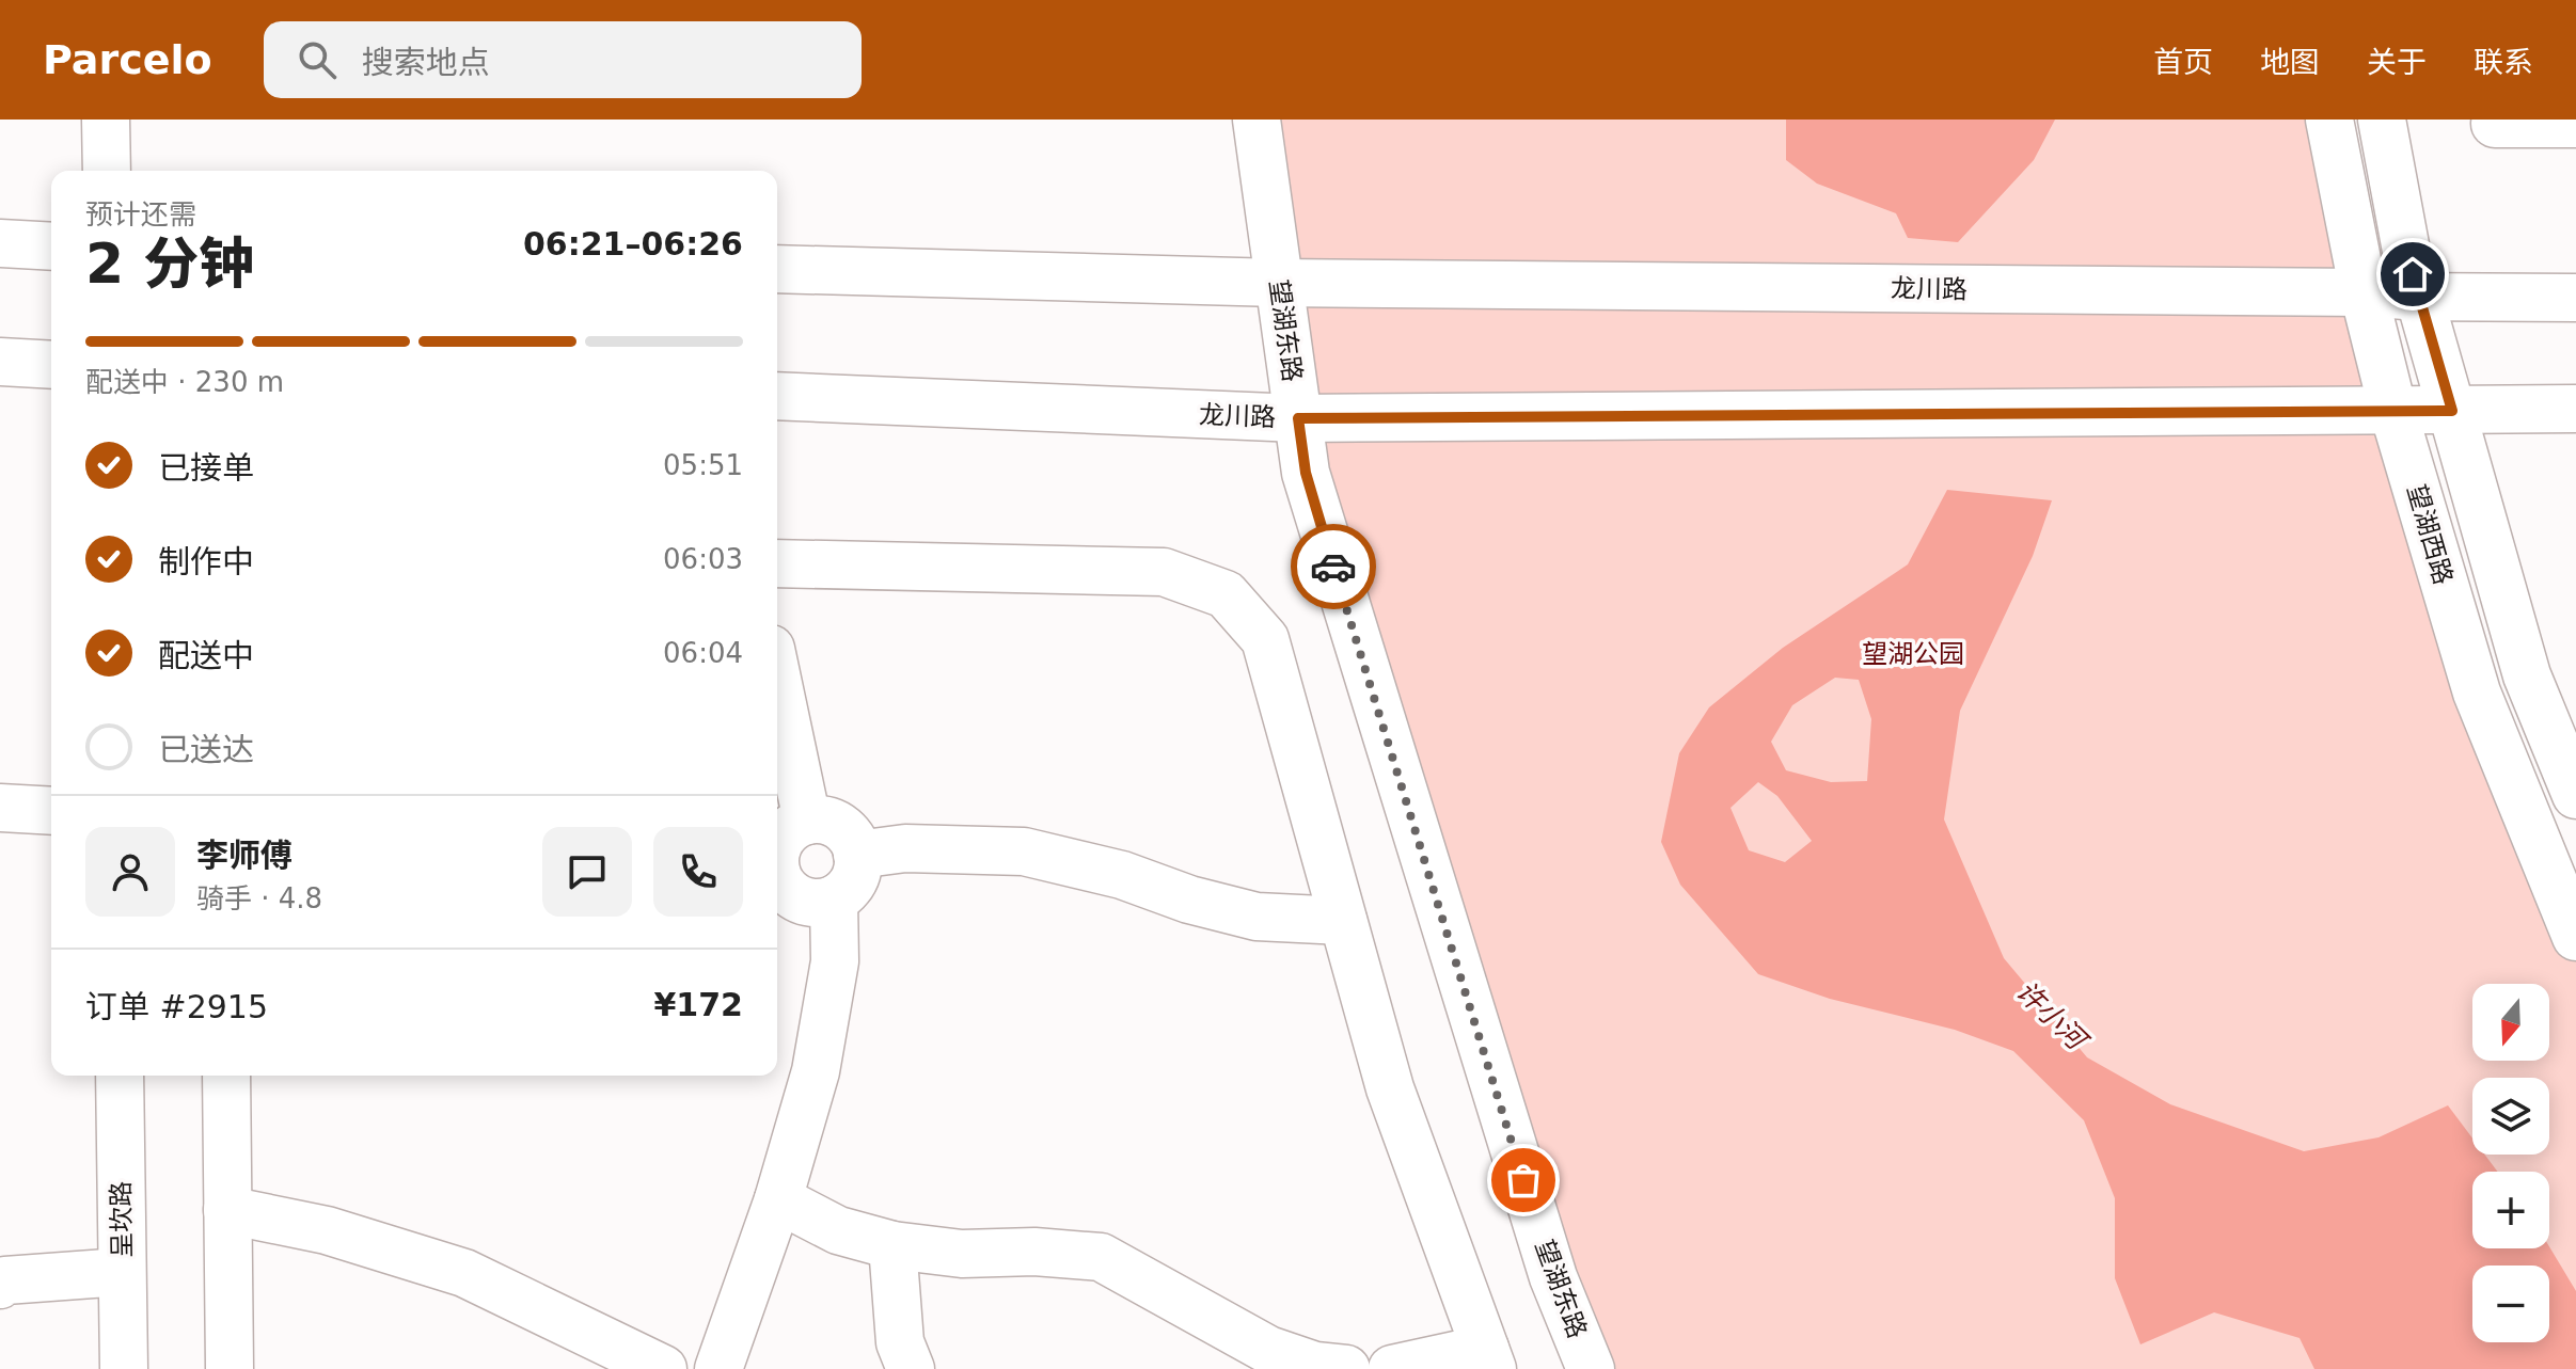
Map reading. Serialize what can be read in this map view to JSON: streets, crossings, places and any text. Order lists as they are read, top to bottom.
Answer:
{
  "streets": {
    "main road": [
      "龙川路",
      "望湖东路",
      "望湖西路",
      "呈坎路"
    ]
  },
  "crossings": [
    ["龙川路", "望湖东路"],
    ["龙川路", "望湖西路"]
  ],
  "water": ["许小河"],
  "parks": ["望湖公园"],
  "north": "bottom",
  "page": {
    "header": "Parcelo",
    "search": "搜索地点",
    "nav": [
      "首页",
      "地图",
      "关于",
      "联系"
    ],
    "heading": ["2 分钟", "预计还需", "06:21–06:26"],
    "panel": [
      "李师傅",
      "骑手 · 4.8",
      "订单 #2915",
      "¥172"
    ],
    "bar": "配送中 · 230 m",
    "list": [
      ["已接单", "05:51"],
      ["制作中", "06:03"],
      ["配送中", "06:04"],
      "已送达"
    ],
    "map_buttons": ["+", "−"]
  }
}
